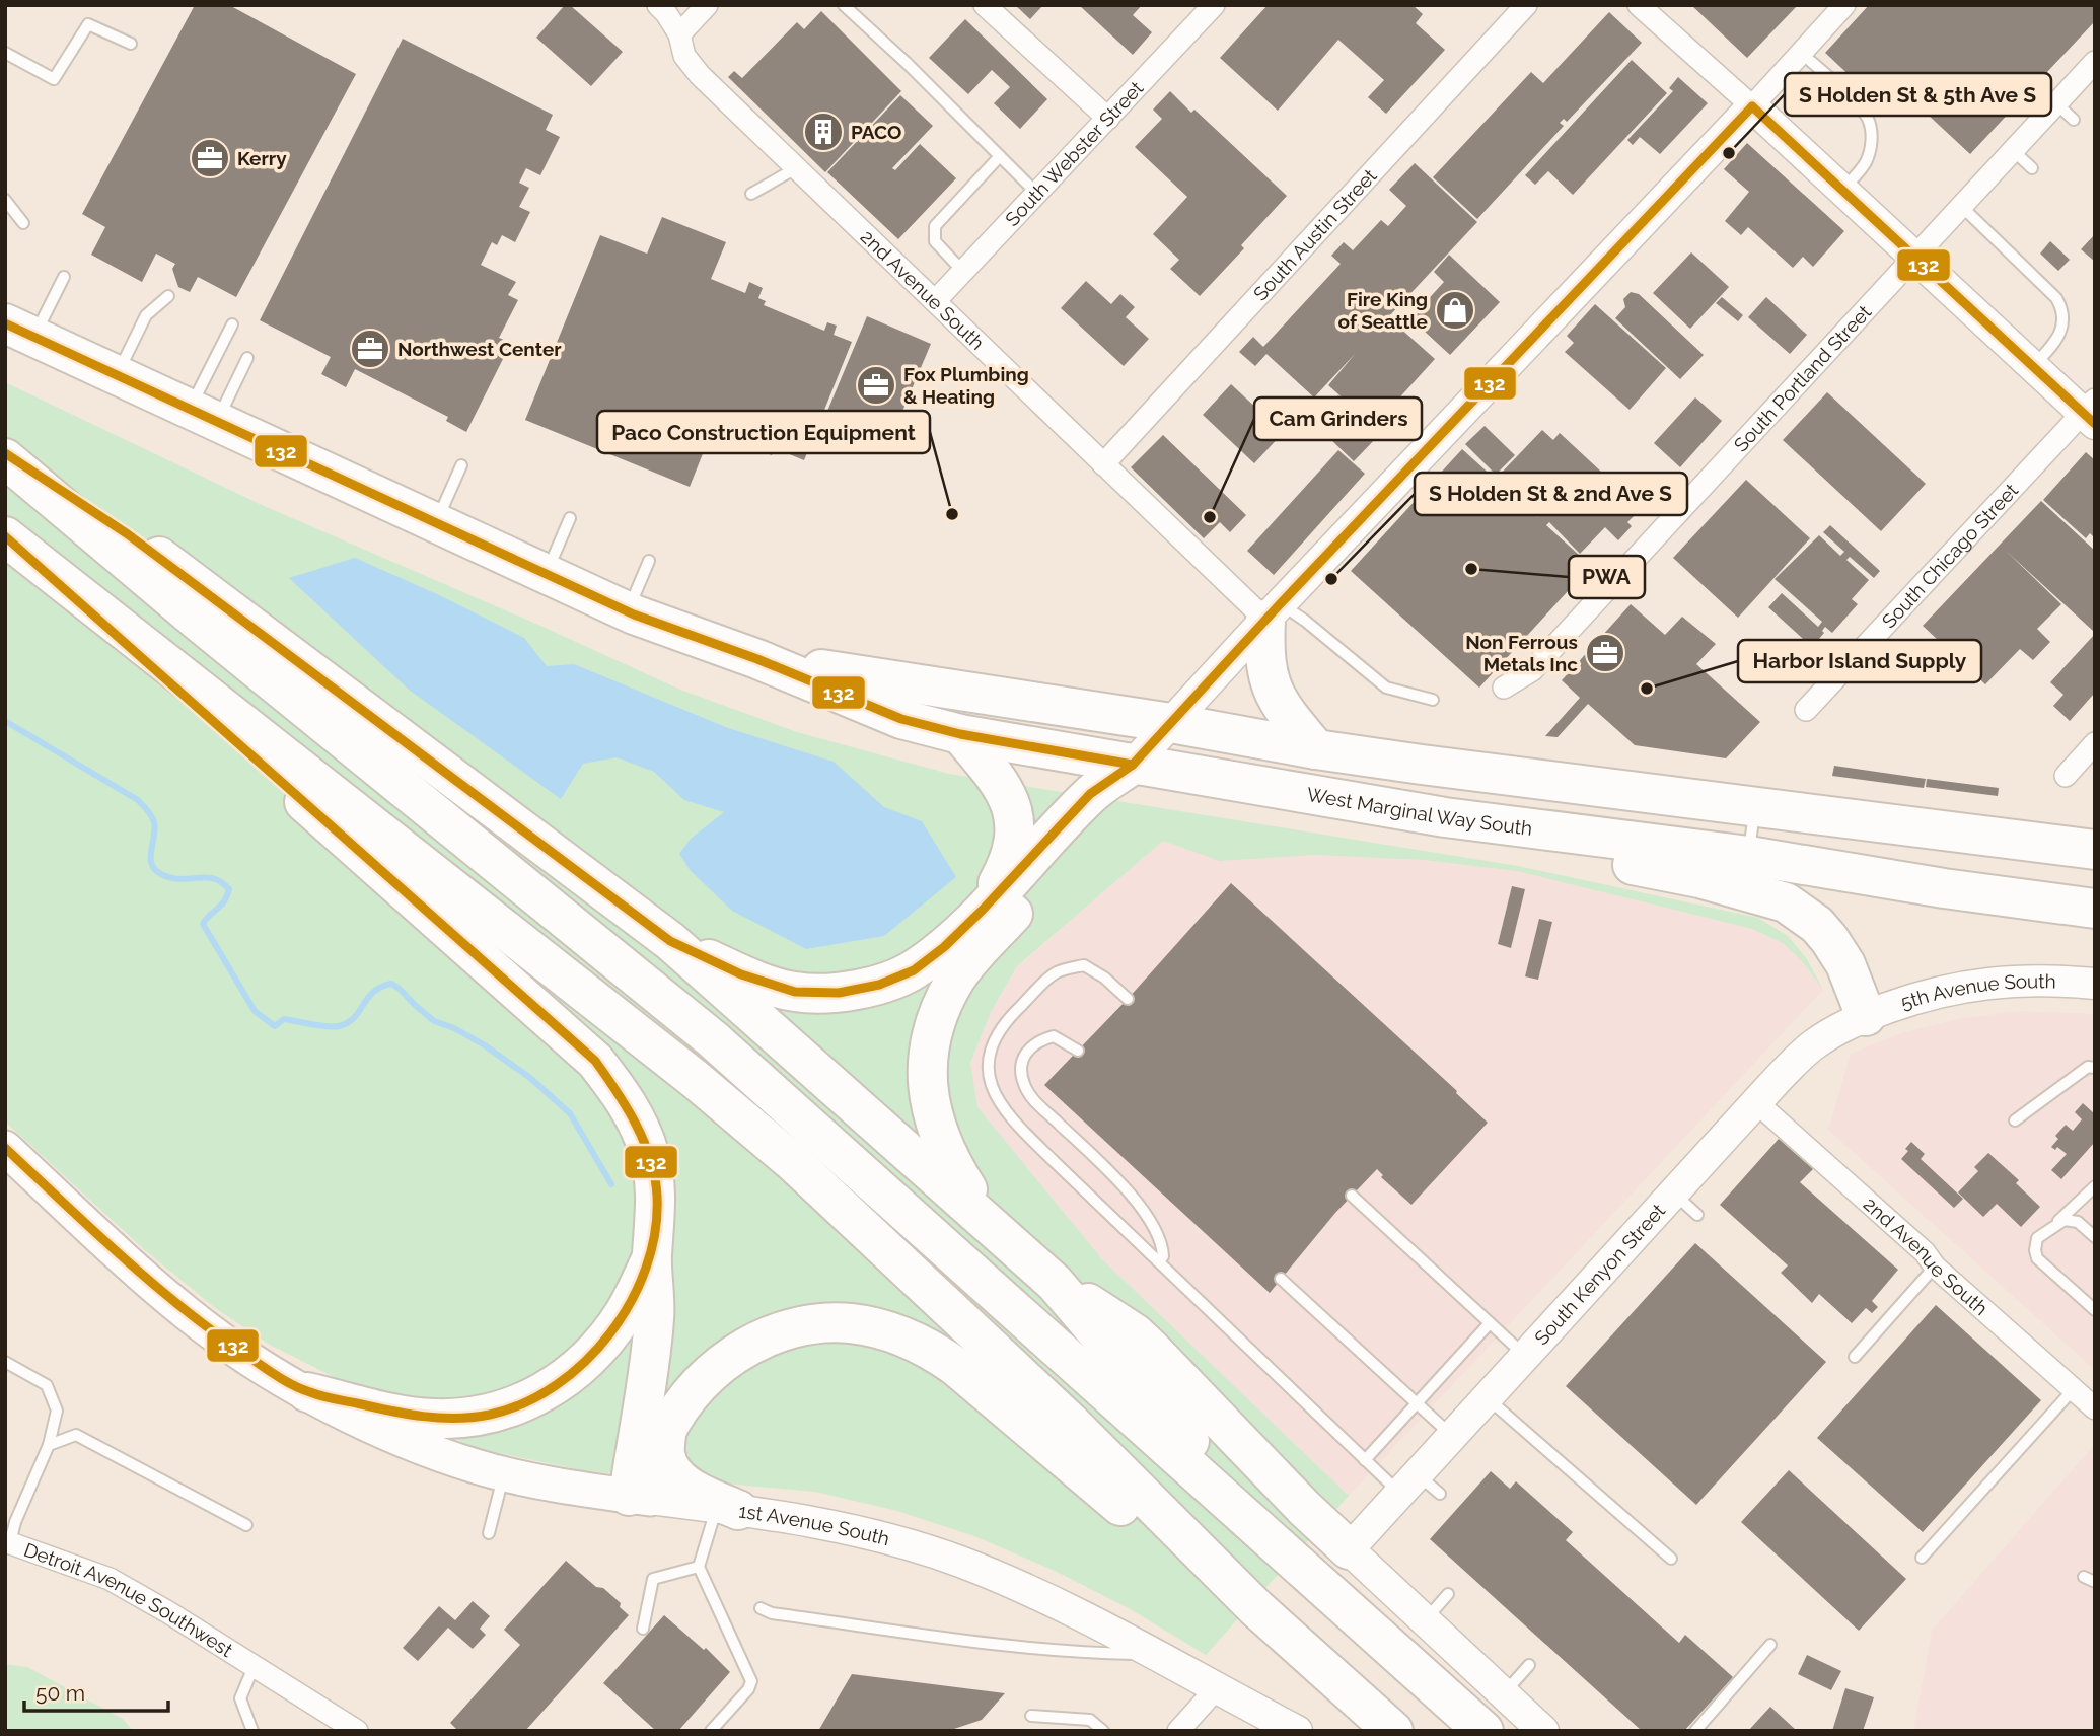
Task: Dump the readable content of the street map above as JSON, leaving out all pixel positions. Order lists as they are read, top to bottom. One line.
{"streets":{"highway":["West Marginal Way South"],"main road":["1st Avenue South"],"street":["South Webster Street","South Austin Street","2nd Avenue South","South Portland Street","South Chicago Street","5th Avenue South","South Kenyon Street","Detroit Avenue Southwest"]},"crossings":[["South Webster Street","2nd Avenue South"],["South Austin Street","2nd Avenue South"],["2nd Avenue South","South Kenyon Street"],["5th Avenue South","South Kenyon Street"]],"places":{"building":["PACO"],"other":["S Holden St & 5th Ave S","Paco Construction Equipment","Cam Grinders","PWA","S Holden St & 2nd Ave S","Harbor Island Supply"],"office":["Kerry","Northwest Center","Fox Plumbing & Heating","Non Ferrous Metals Inc"],"shop":["Fire King of Seattle"]},"lines":["transit line 132"],"scale_bar":"50 m"}
